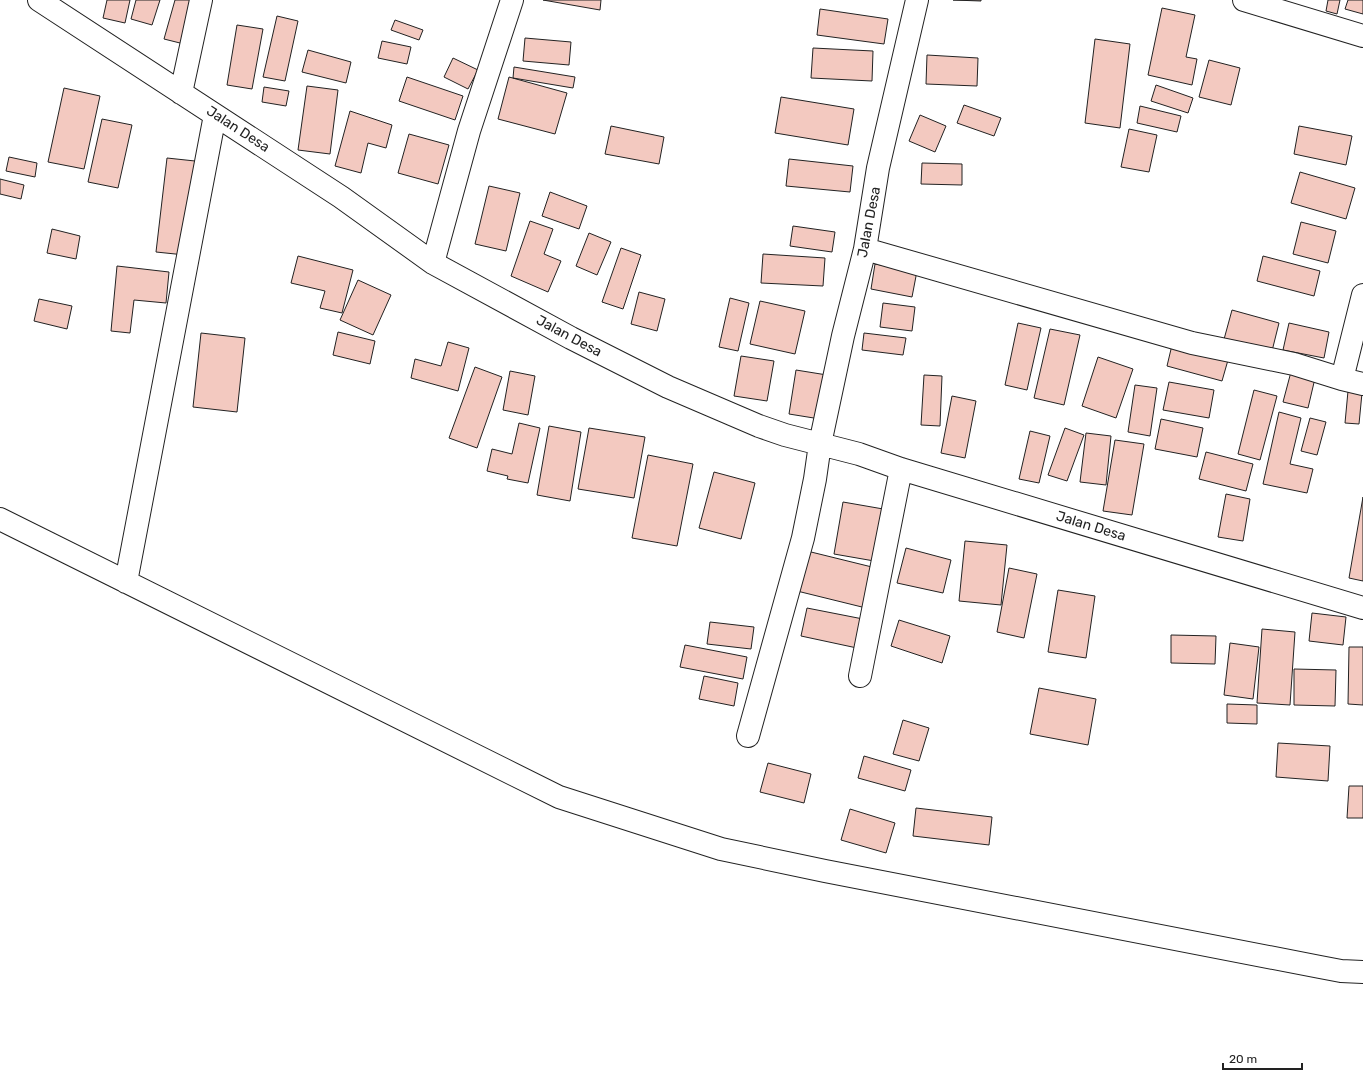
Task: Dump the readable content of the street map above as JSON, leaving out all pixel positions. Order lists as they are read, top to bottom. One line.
{"streets":{"street":["Jalan Desa"]},"scale_bar":"20 m"}
